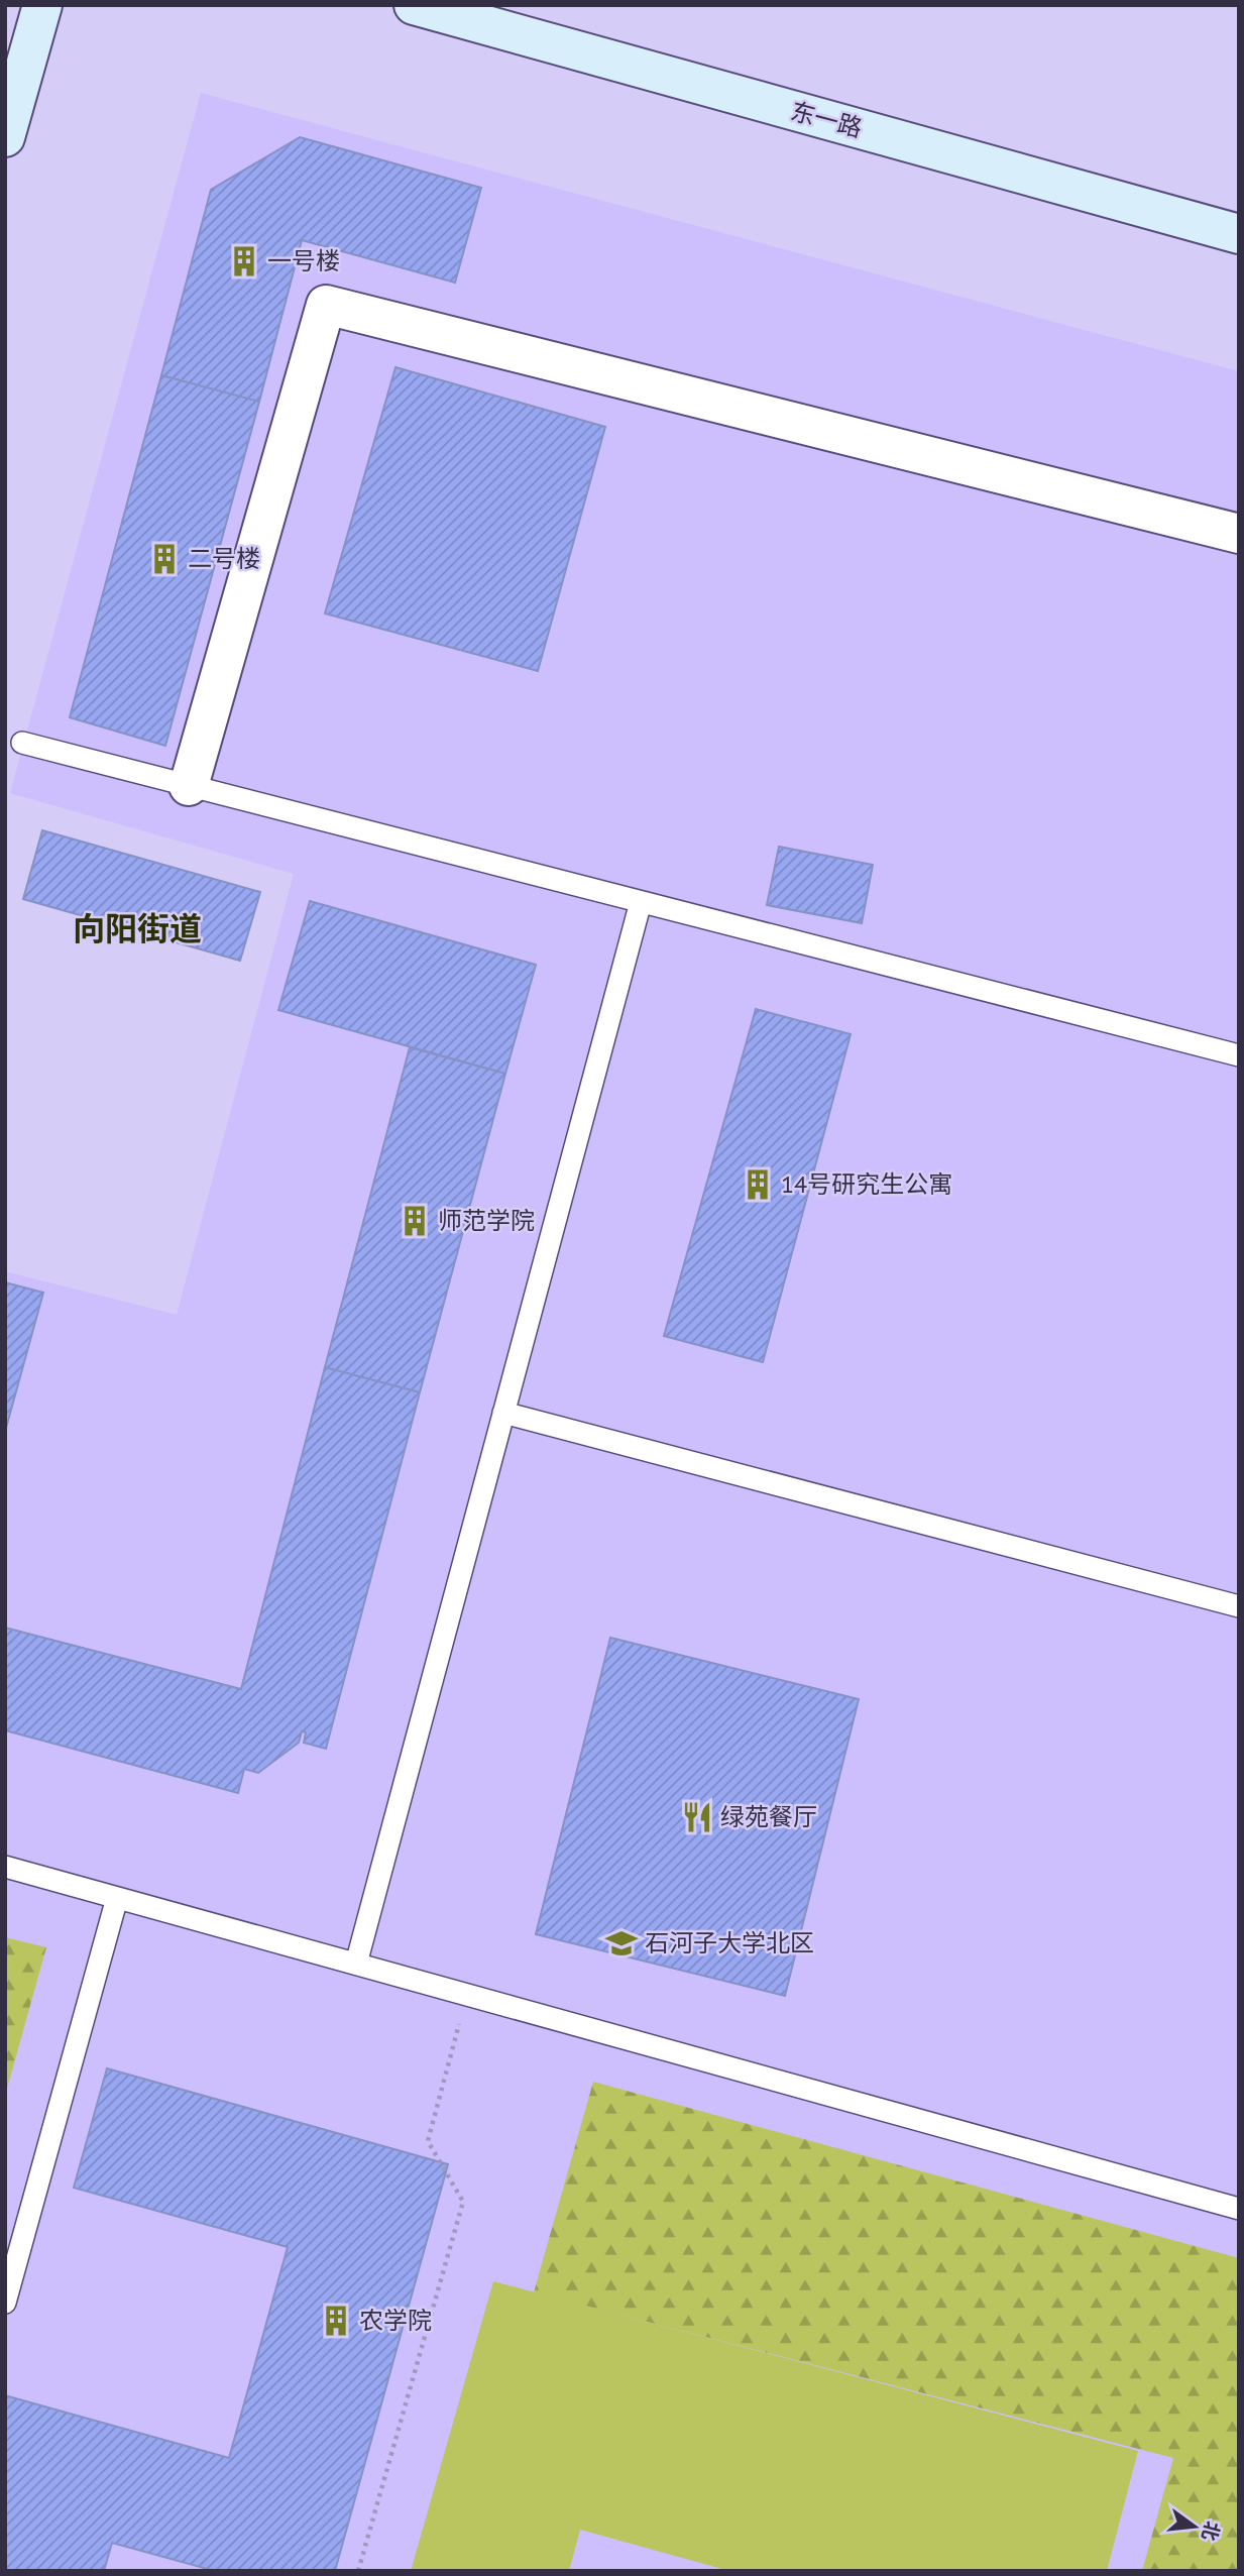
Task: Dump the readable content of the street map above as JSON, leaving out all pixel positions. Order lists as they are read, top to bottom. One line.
{"streets":{"main road":["东一路"]},"districts":["向阳街道"],"places":{"building":["一号楼","二号楼","14号研究生公寓","师范学院","农学院"],"restaurant":["绿苑餐厅"],"school or university":["石河子大学北区"]},"north":"right"}
